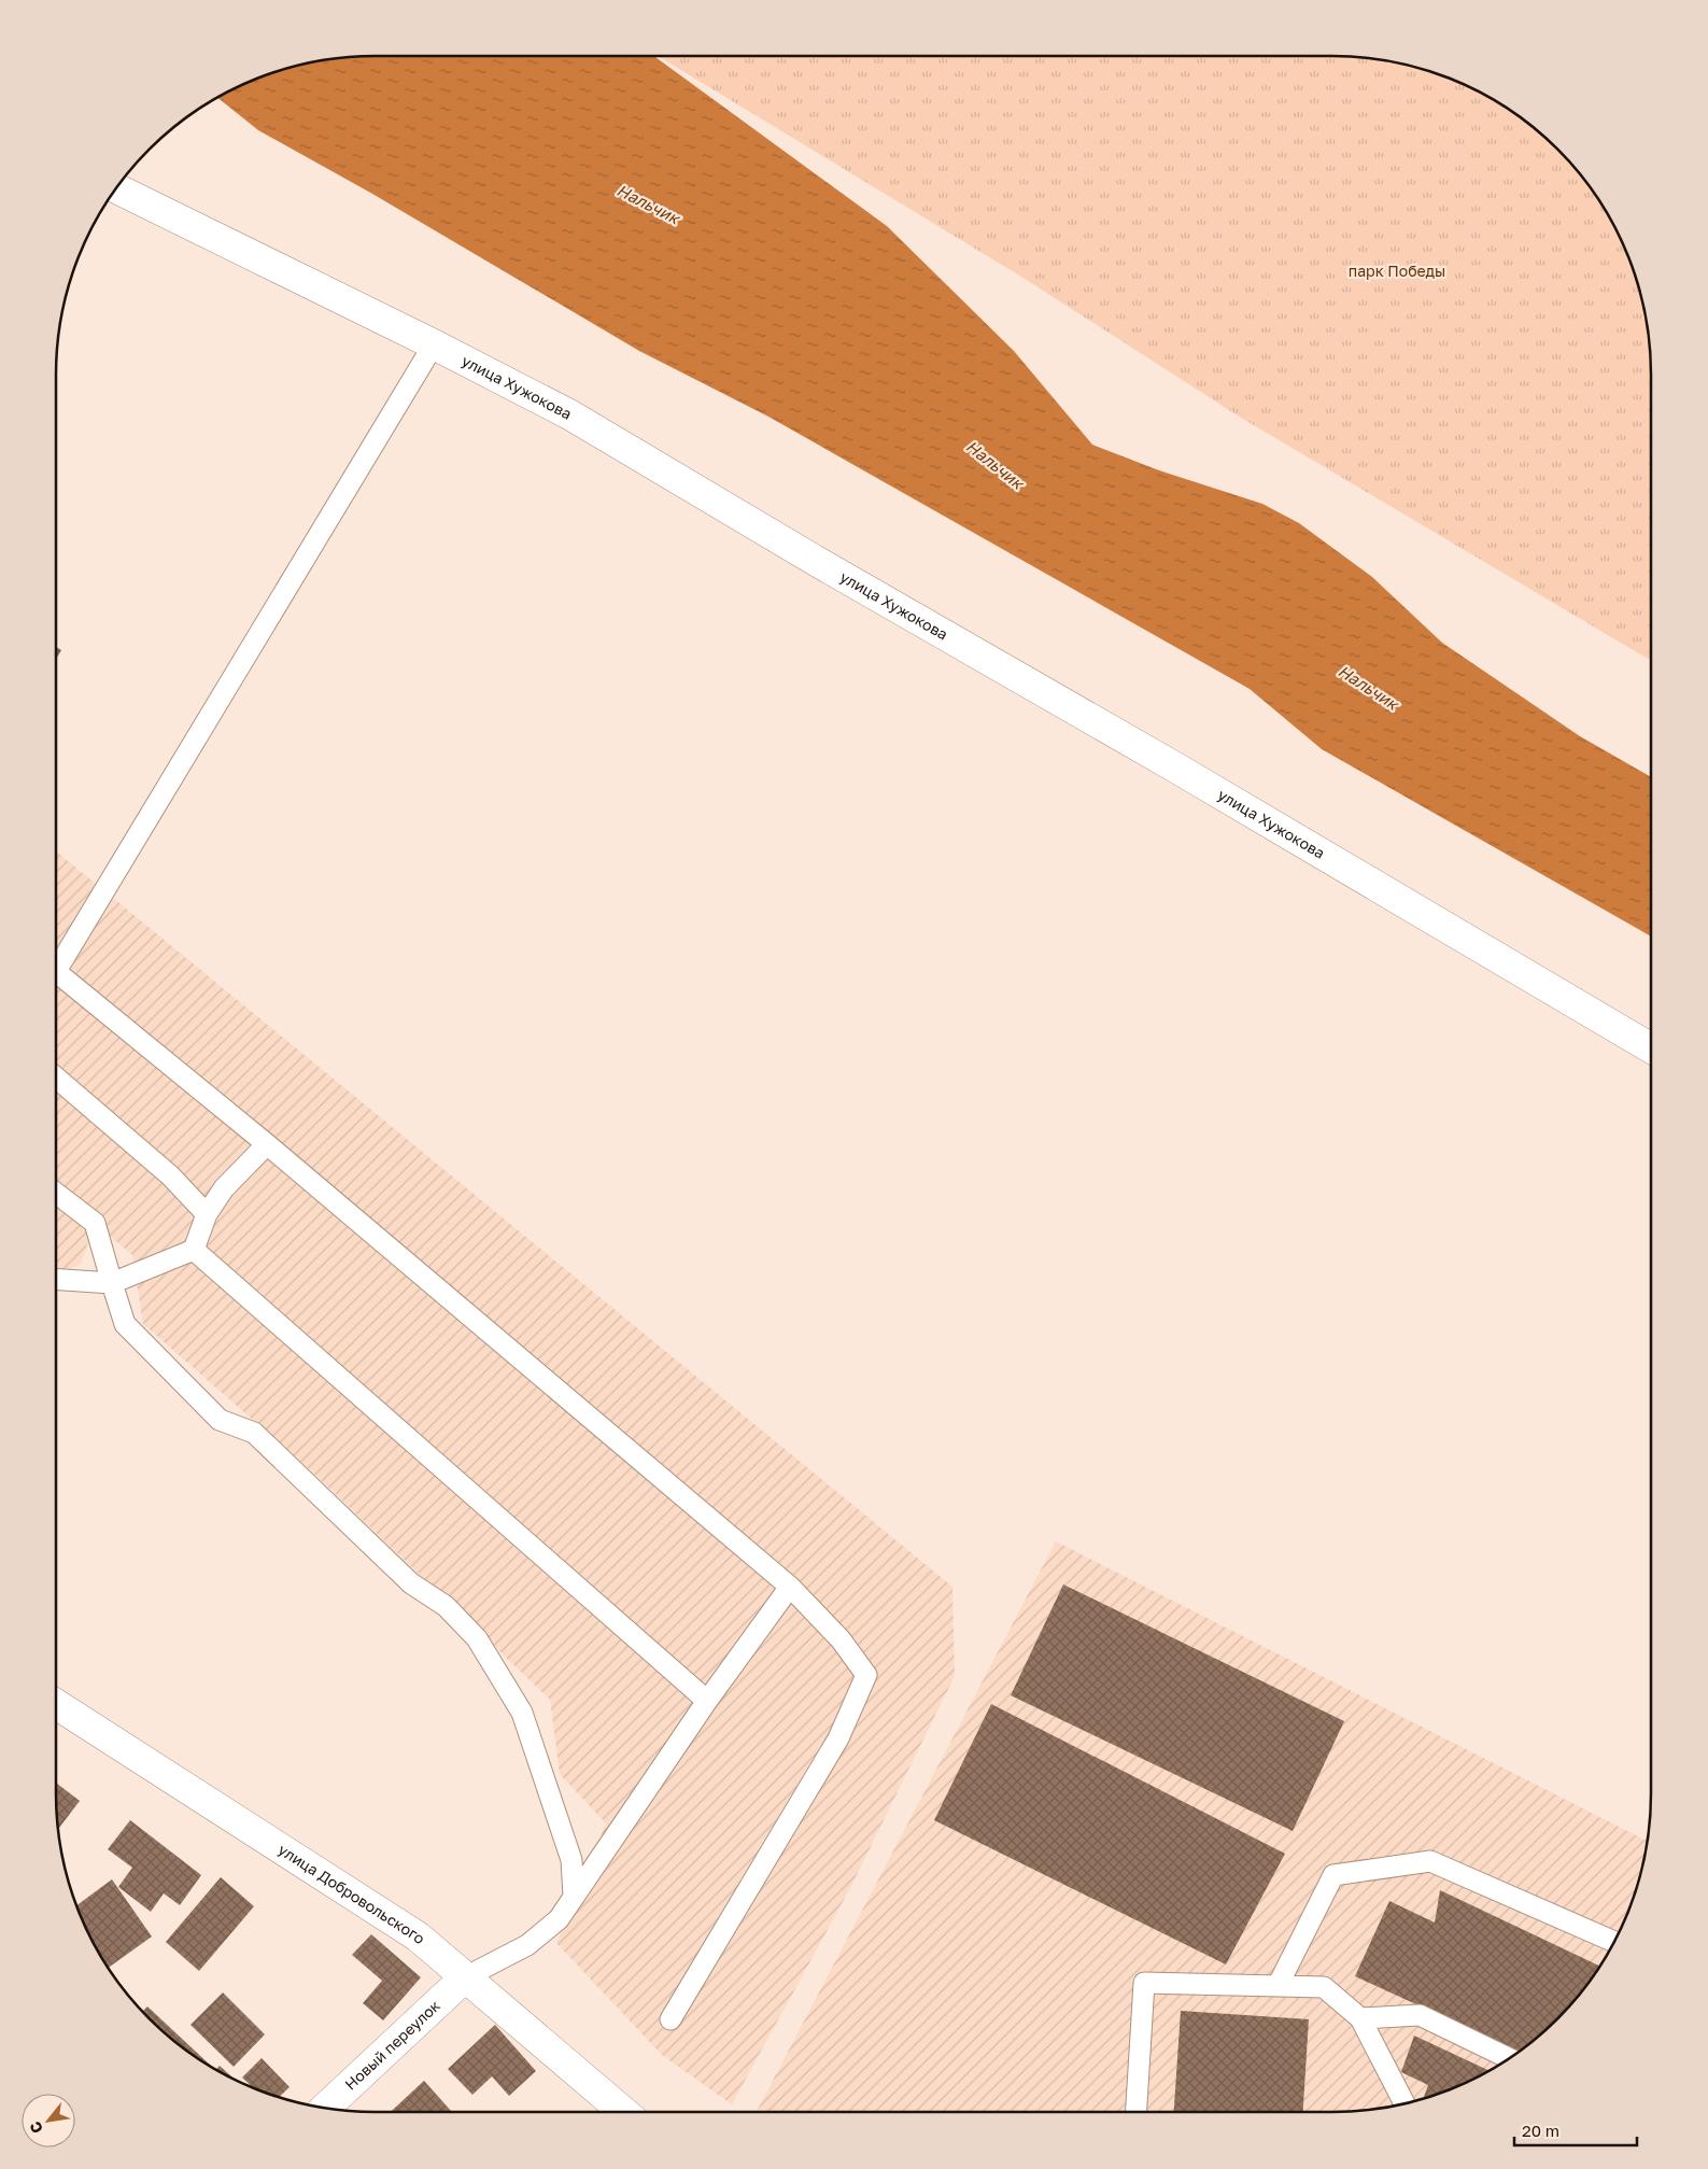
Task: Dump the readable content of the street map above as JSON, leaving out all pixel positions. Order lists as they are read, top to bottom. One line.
{"streets":{"street":["улица Хужокова","улица Добровольского","Новый переулок"]},"crossings":[["улица Добровольского","Новый переулок"]],"water":["Нальчик"],"parks":["парк Победы"],"scale_bar":"20 m","north":"bottom left"}
